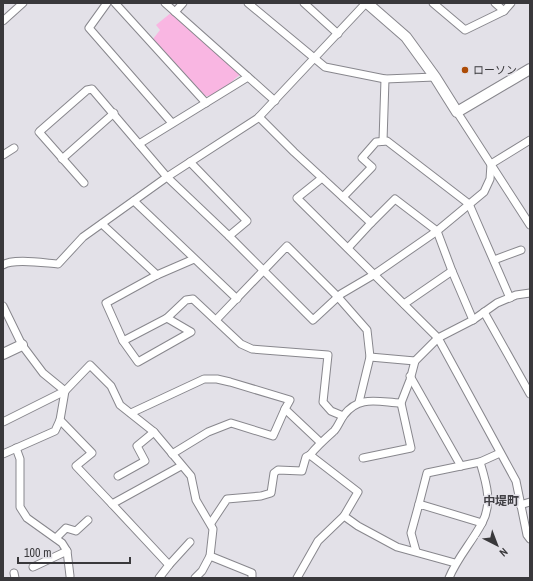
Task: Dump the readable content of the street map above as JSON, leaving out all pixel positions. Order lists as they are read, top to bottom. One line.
{"districts":["中堤町"],"places":["ローソン"],"scale_bar":"100 m","north":"bottom right"}
